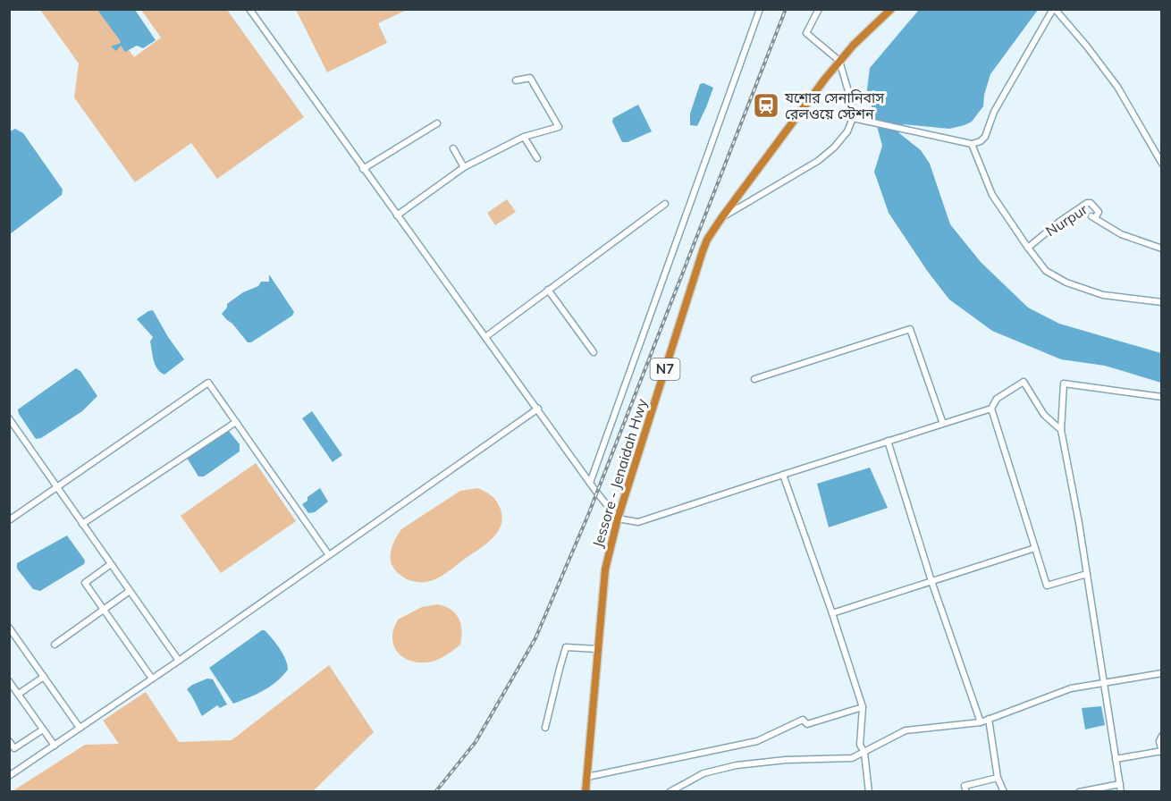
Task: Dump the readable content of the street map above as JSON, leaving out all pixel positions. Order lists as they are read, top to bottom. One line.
{"streets":{"highway":["N7","Jessore - Jenaidah Hwy"],"street":["Nurpur"]},"places":{"station":["যশোর সেনানিবাস রেলওয়ে স্টেশন"]}}
